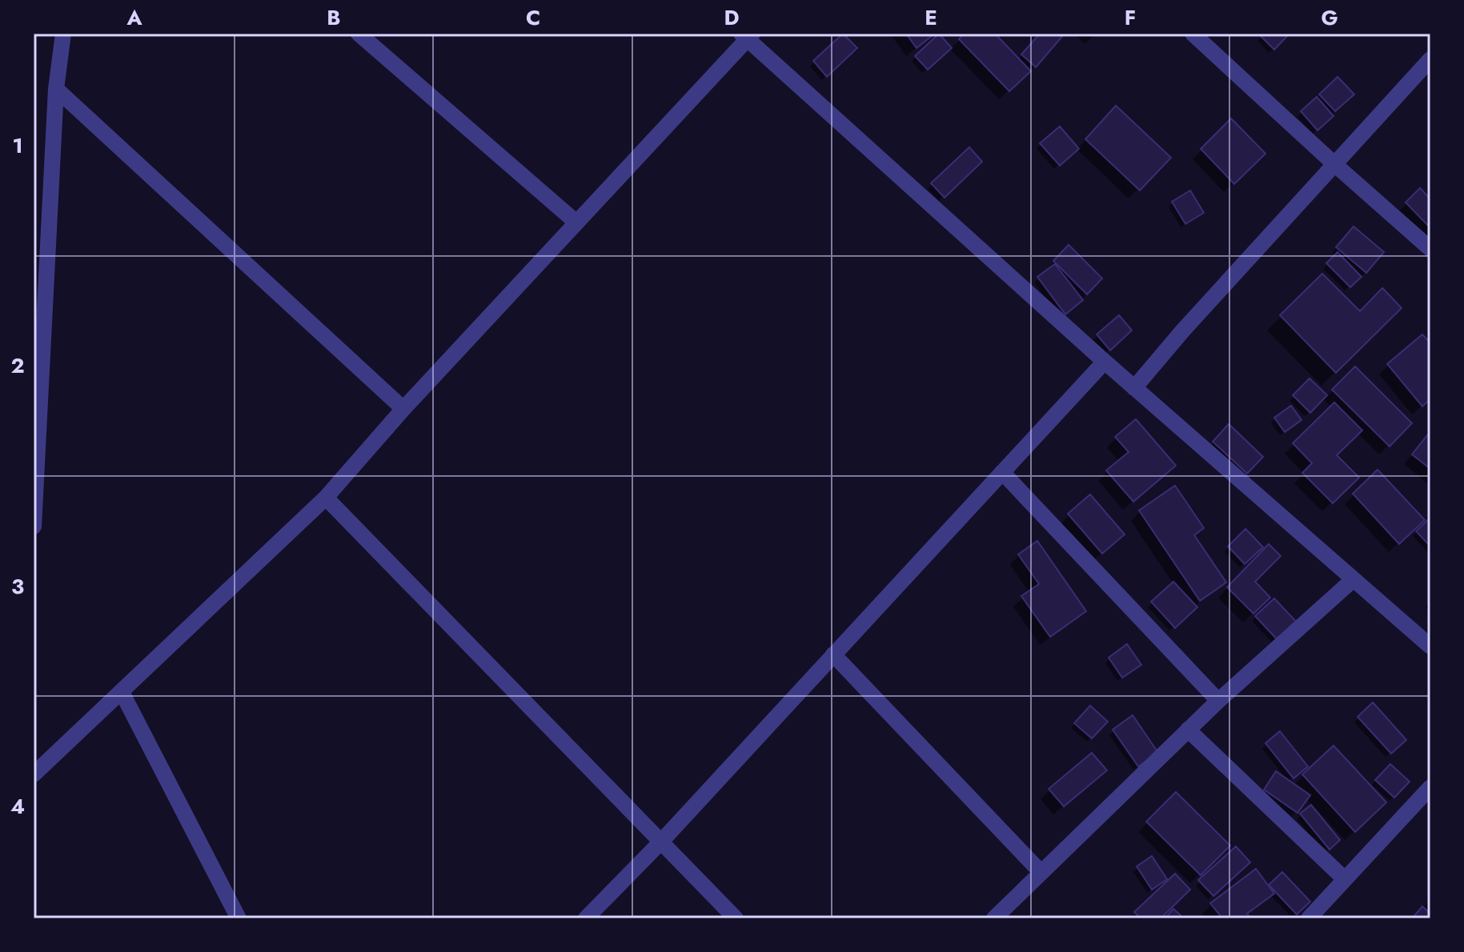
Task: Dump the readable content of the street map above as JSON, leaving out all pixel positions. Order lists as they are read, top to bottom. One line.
{"grid":{"columns":["A","B","C","D","E","F","G"],"rows":["1","2","3","4"]}}
